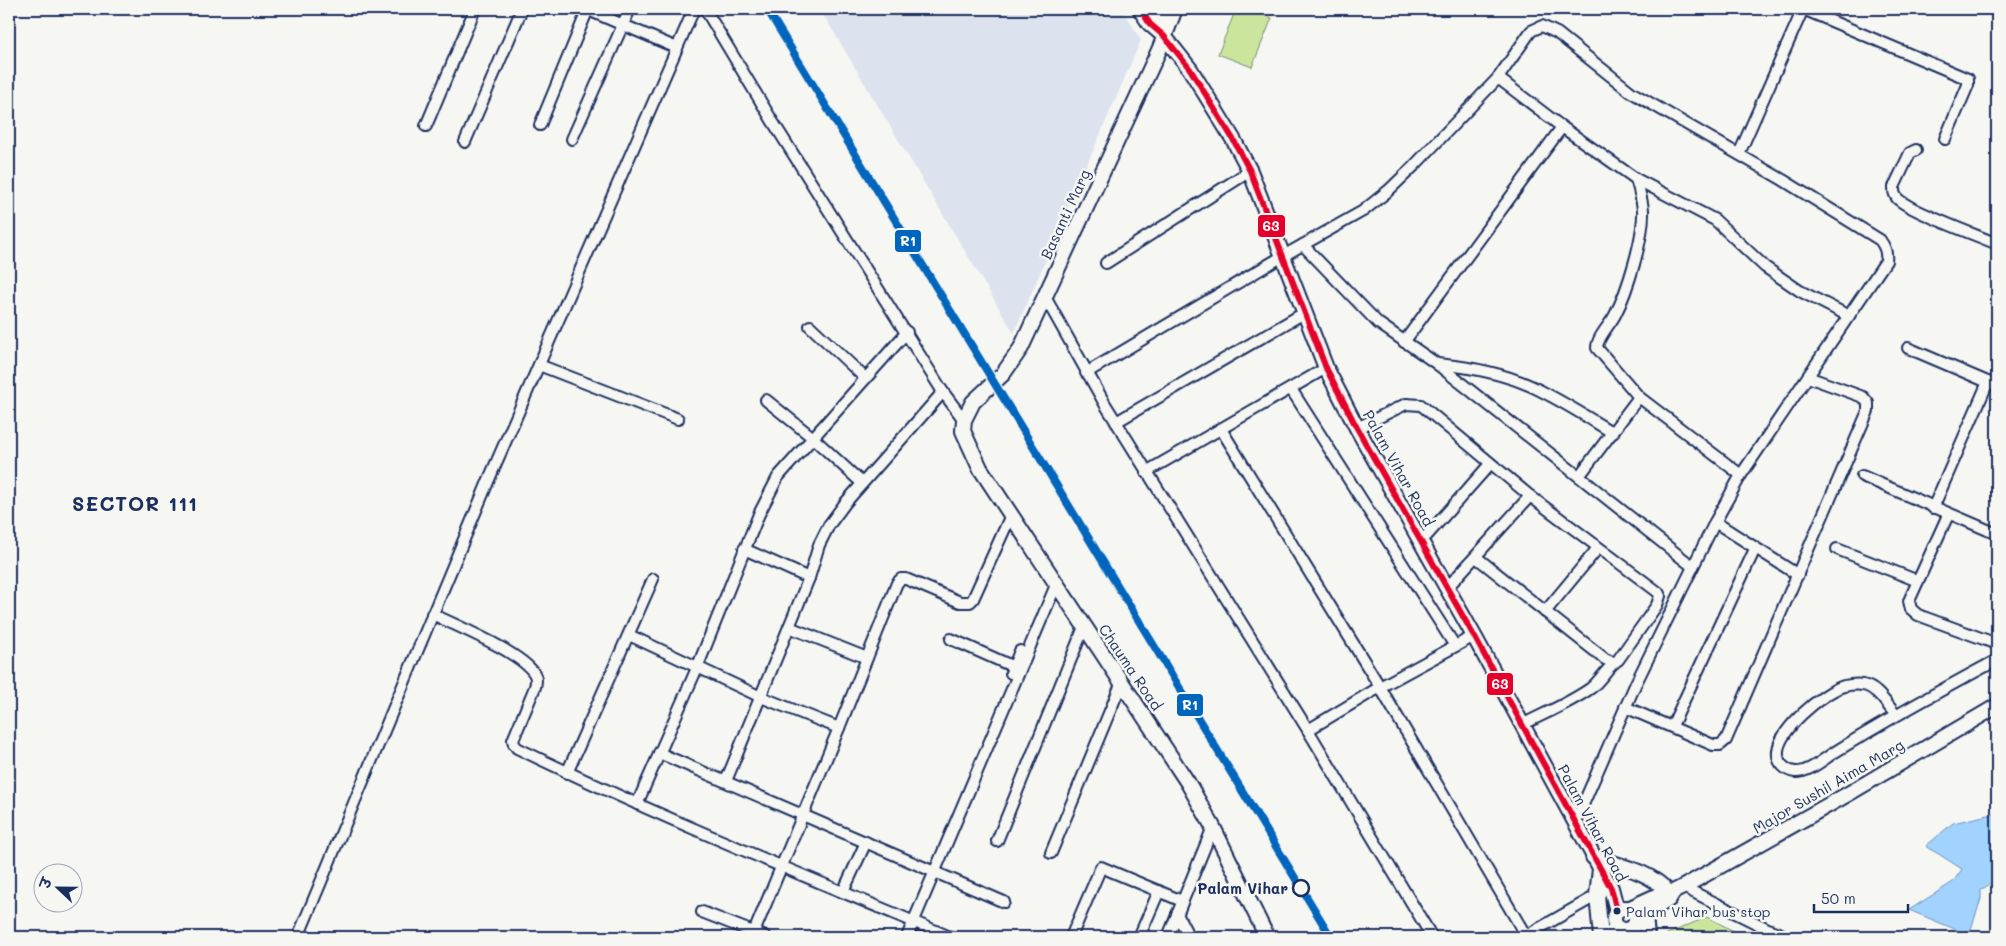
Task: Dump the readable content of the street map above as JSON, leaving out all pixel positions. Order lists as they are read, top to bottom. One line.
{"streets":{"street":["Basanti Marg","Palam Vihar Road","Chauma Road","Major Sushil Aima Marg"]},"crossings":[["Basanti Marg","Palam Vihar Road"],["Basanti Marg","Chauma Road"],["Palam Vihar Road","Major Sushil Aima Marg"]],"districts":["SECTOR 111"],"places":["Palam Vihar","Palam Vihar bus stop"],"lines":["transit line R1","transit line 63"],"scale_bar":"50 m","north":"left"}
